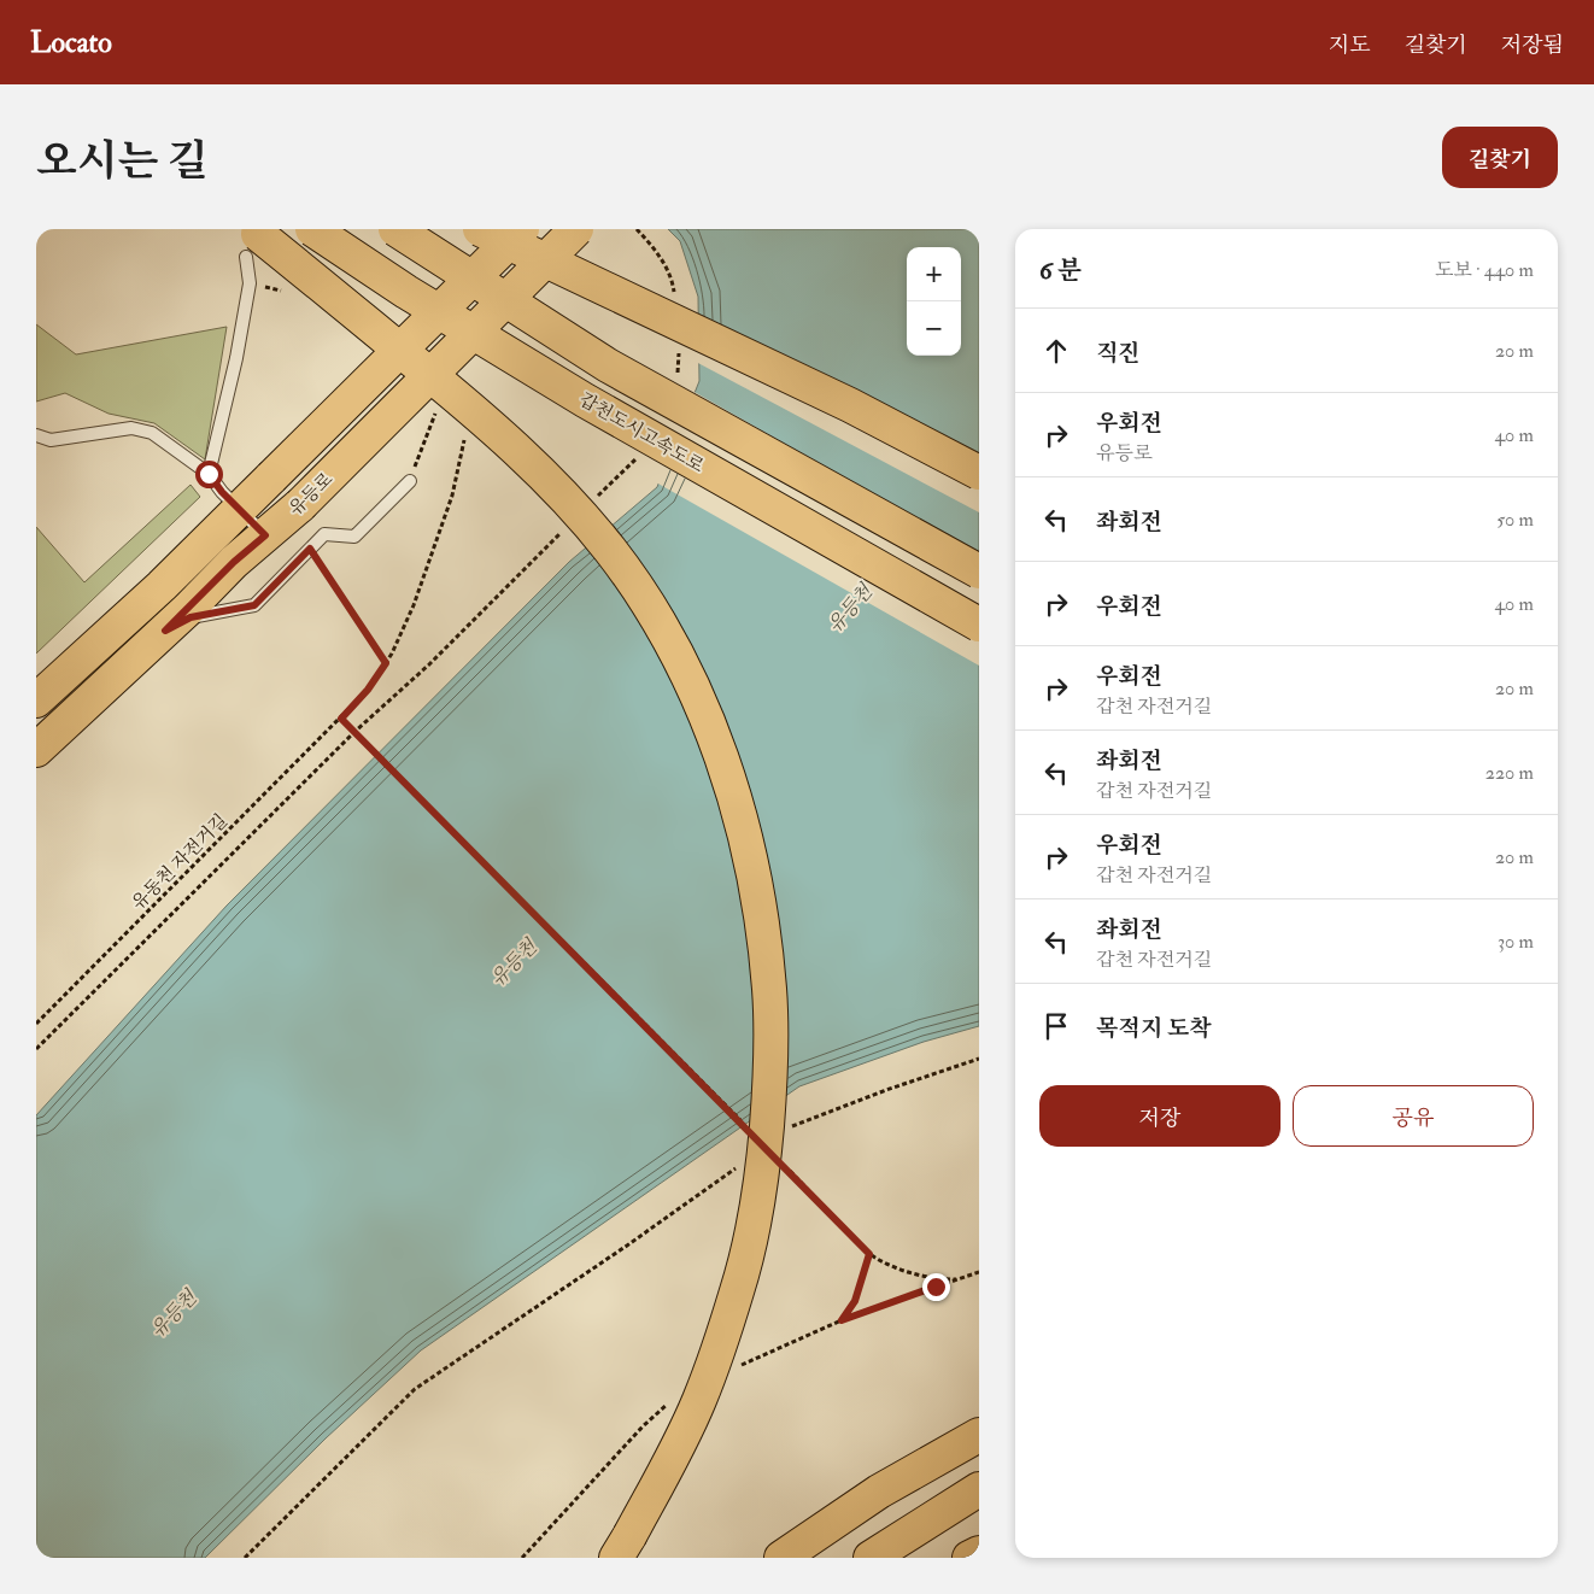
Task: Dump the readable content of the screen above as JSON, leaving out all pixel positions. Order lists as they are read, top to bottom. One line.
{"streets":{"main road":["갑천도시고속도로","유등로"],"path":["유동천 자전거길"]},"water":["유등천"],"page":{"header":"Locato","nav":["지도","길찾기","저장됨"],"title":"오시는 길","buttons":["길찾기",["저장","공유"]],"heading":["6 분","도보 · 440 m"],"map_buttons":["+","−"],"list":[["직진","20 m"],["우회전","유등로","40 m"],["좌회전","50 m"],["우회전","40 m"],["우회전","갑천 자전거길","20 m"],["좌회전","갑천 자전거길","220 m"],["우회전","갑천 자전거길","20 m"],["좌회전","갑천 자전거길","30 m"],"목적지 도착"]}}
